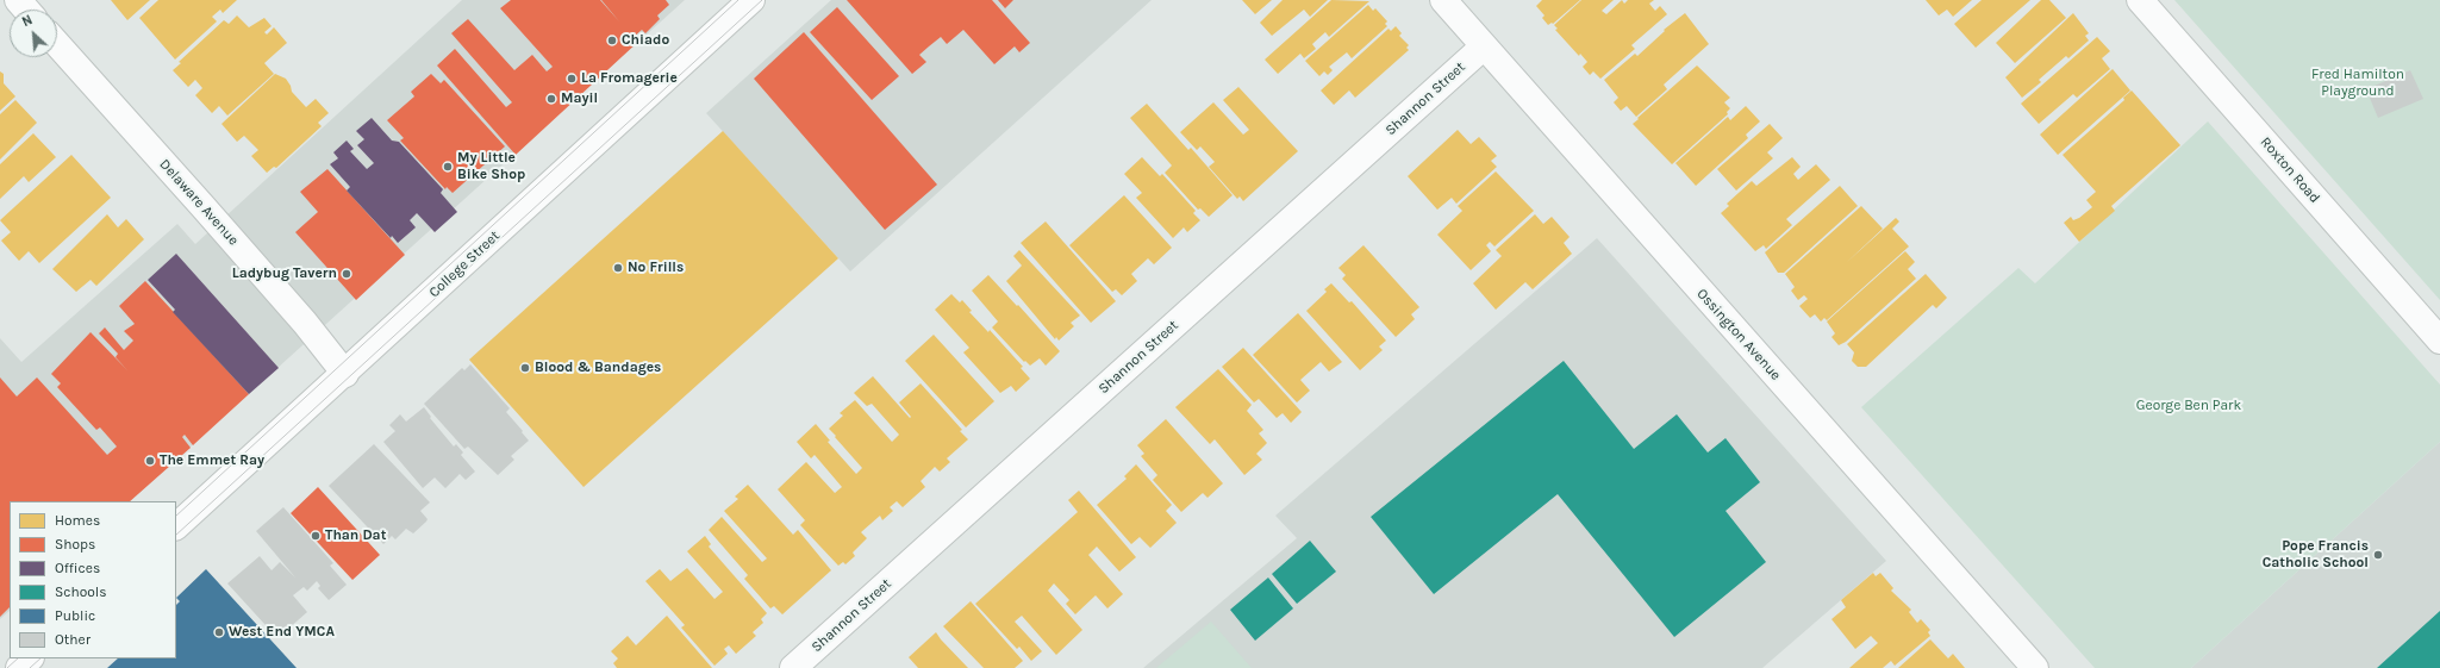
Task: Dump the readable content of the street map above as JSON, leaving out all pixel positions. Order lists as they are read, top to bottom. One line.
{"streets":{"street":["Shannon Street","Roxton Road","Delaware Avenue","College Street","Ossington Avenue"]},"crossings":[["Shannon Street","Ossington Avenue"],["Delaware Avenue","College Street"]],"parks":["Fred Hamilton Playground","George Ben Park"],"places":["Chiado","La Fromagerie","Mayil","My Little Bike Shop","No Frills","Ladybug Tavern","Blood & Bandages","The Emmet Ray","Than Dat","Pope Francis Catholic School","West End YMCA"],"legend":["Homes","Shops","Offices","Schools","Public","Other"],"north":"top left"}
